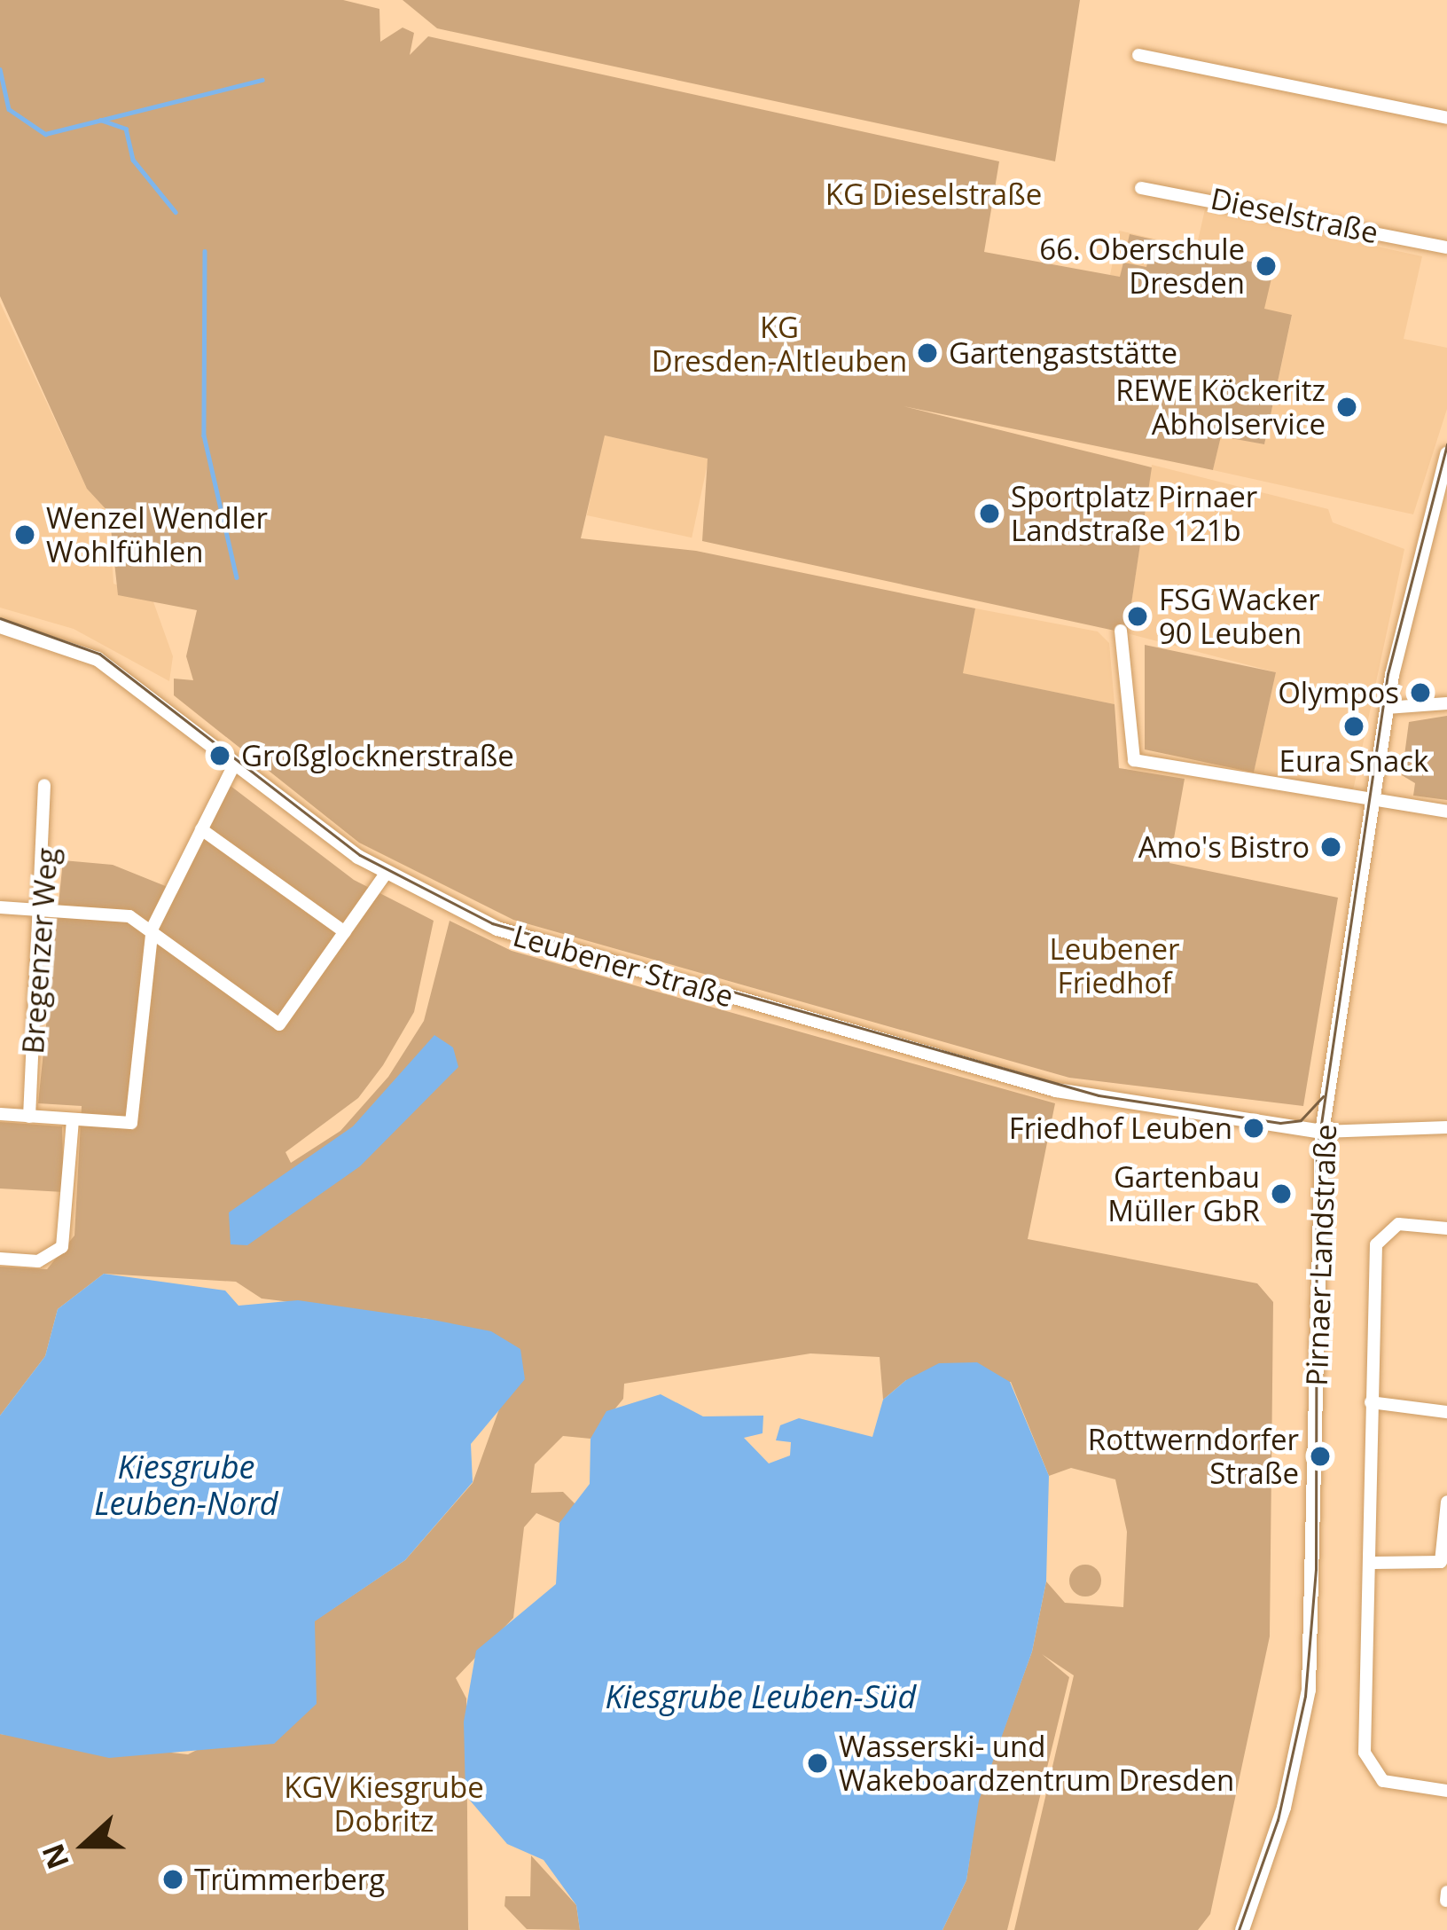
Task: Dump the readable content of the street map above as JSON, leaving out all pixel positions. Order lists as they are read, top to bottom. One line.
{"streets":{"street":["Dieselstraße","Bregenzer Weg","Leubener Straße","Pirnaer Landstraße"]},"crossings":[["Leubener Straße","Pirnaer Landstraße"]],"water":["Kiesgrube Leuben-Nord","Kiesgrube Leuben-Süd"],"parks":["KG Dieselstraße","KG Dresden-Altleuben","Leubener Friedhof","KGV Kiesgrube Dobritz"],"places":["66. Oberschule Dresden","Gartengaststätte","REWE Köckeritz Abholservice","Sportplatz Pirnaer Landstraße 121b","Wenzel Wendler Wohlfühlen","FSG Wacker 90 Leuben","Olympos","Eura Snack","Großglocknerstraße","Amo's Bistro","Friedhof Leuben","Gartenbau Müller GbR","Rottwerndorfer Straße","Wasserski- und Wakeboardzentrum Dresden","Trümmerberg"],"north":"left"}
